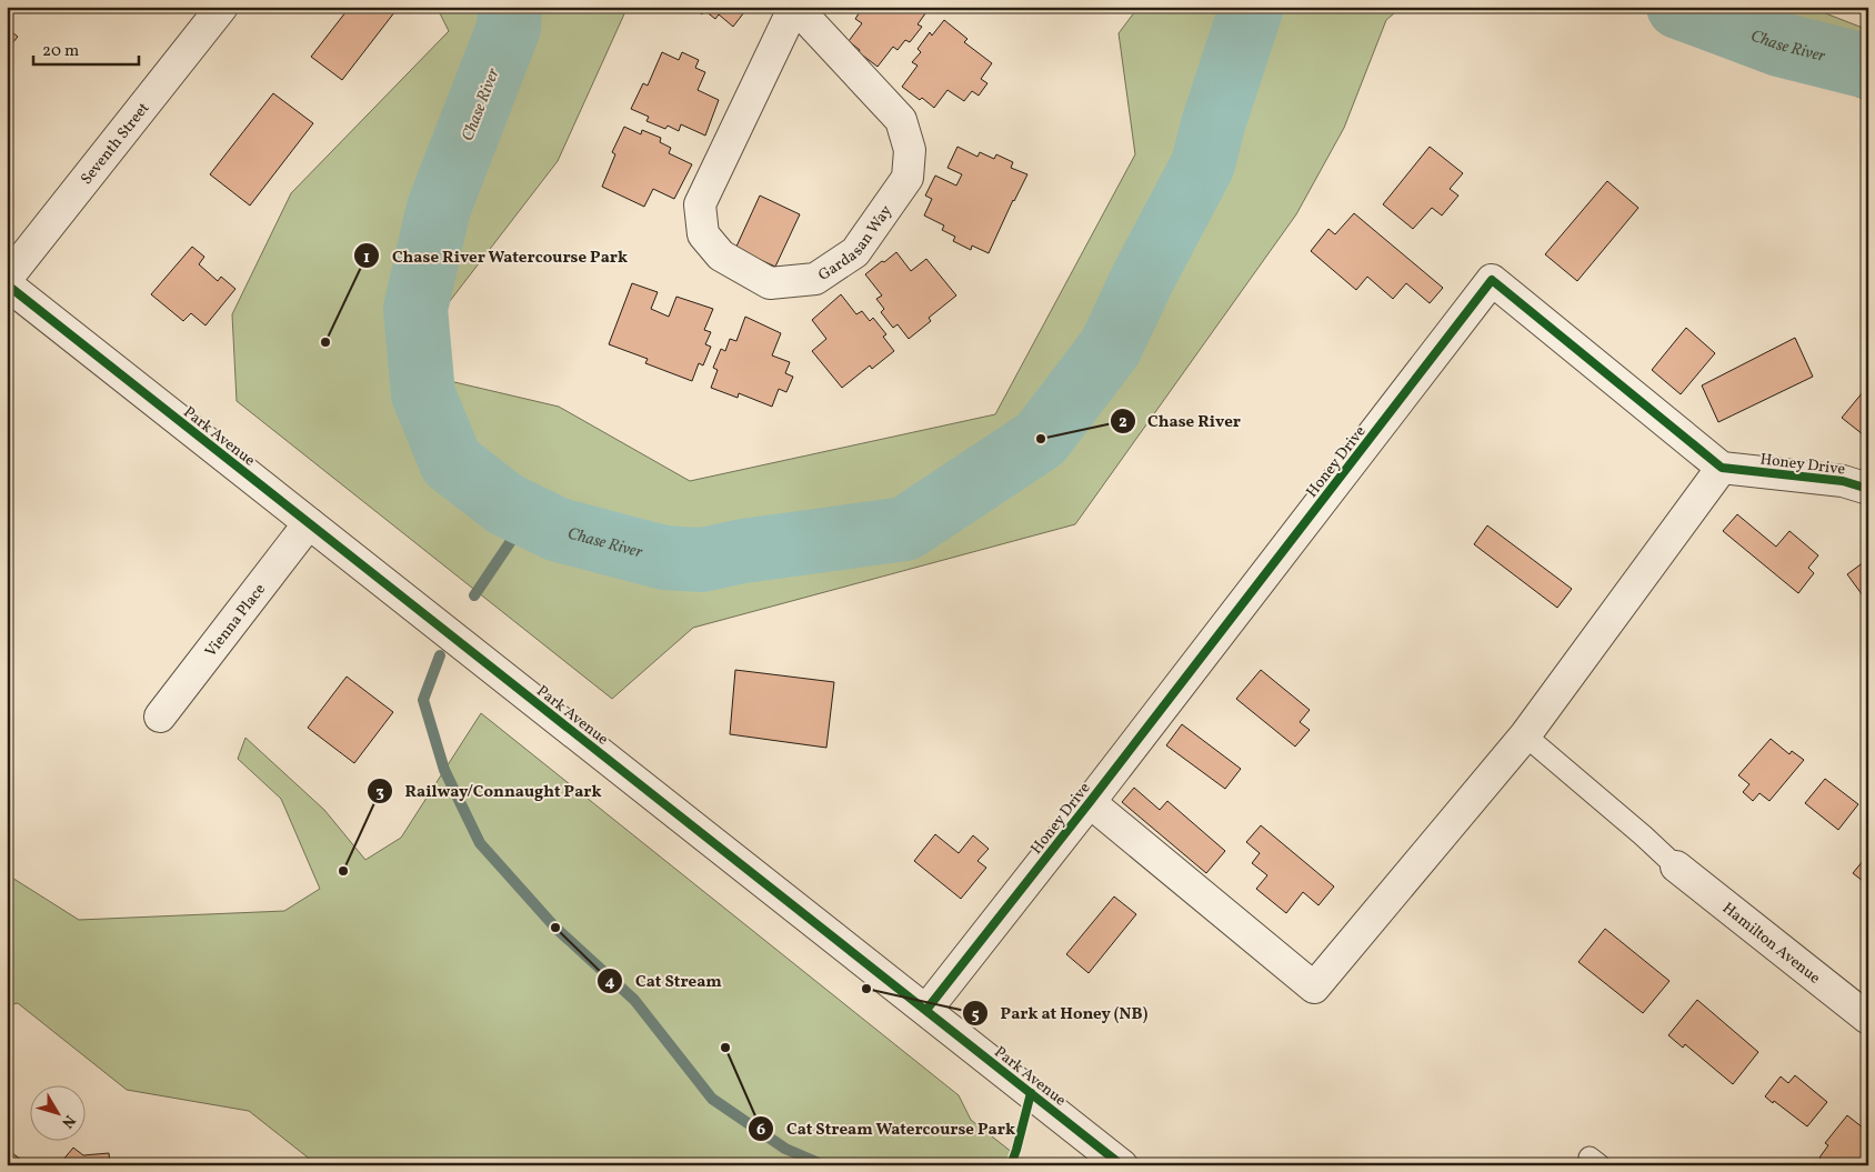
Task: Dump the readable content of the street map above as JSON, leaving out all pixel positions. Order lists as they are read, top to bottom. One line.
{"streets":{"street":["Seventh Street","Gardasan Way","Park Avenue","Honey Drive","Vienna Place","Hamilton Avenue"]},"crossings":[["Park Avenue","Honey Drive"],["Park Avenue","Vienna Place"]],"water":["Chase River"],"places":["Chase River Watercourse Park","Chase River","Railway/Connaught Park","Cat Stream","Park at Honey (NB)","Cat Stream Watercourse Park"],"scale_bar":"20 m","north":"bottom right"}
